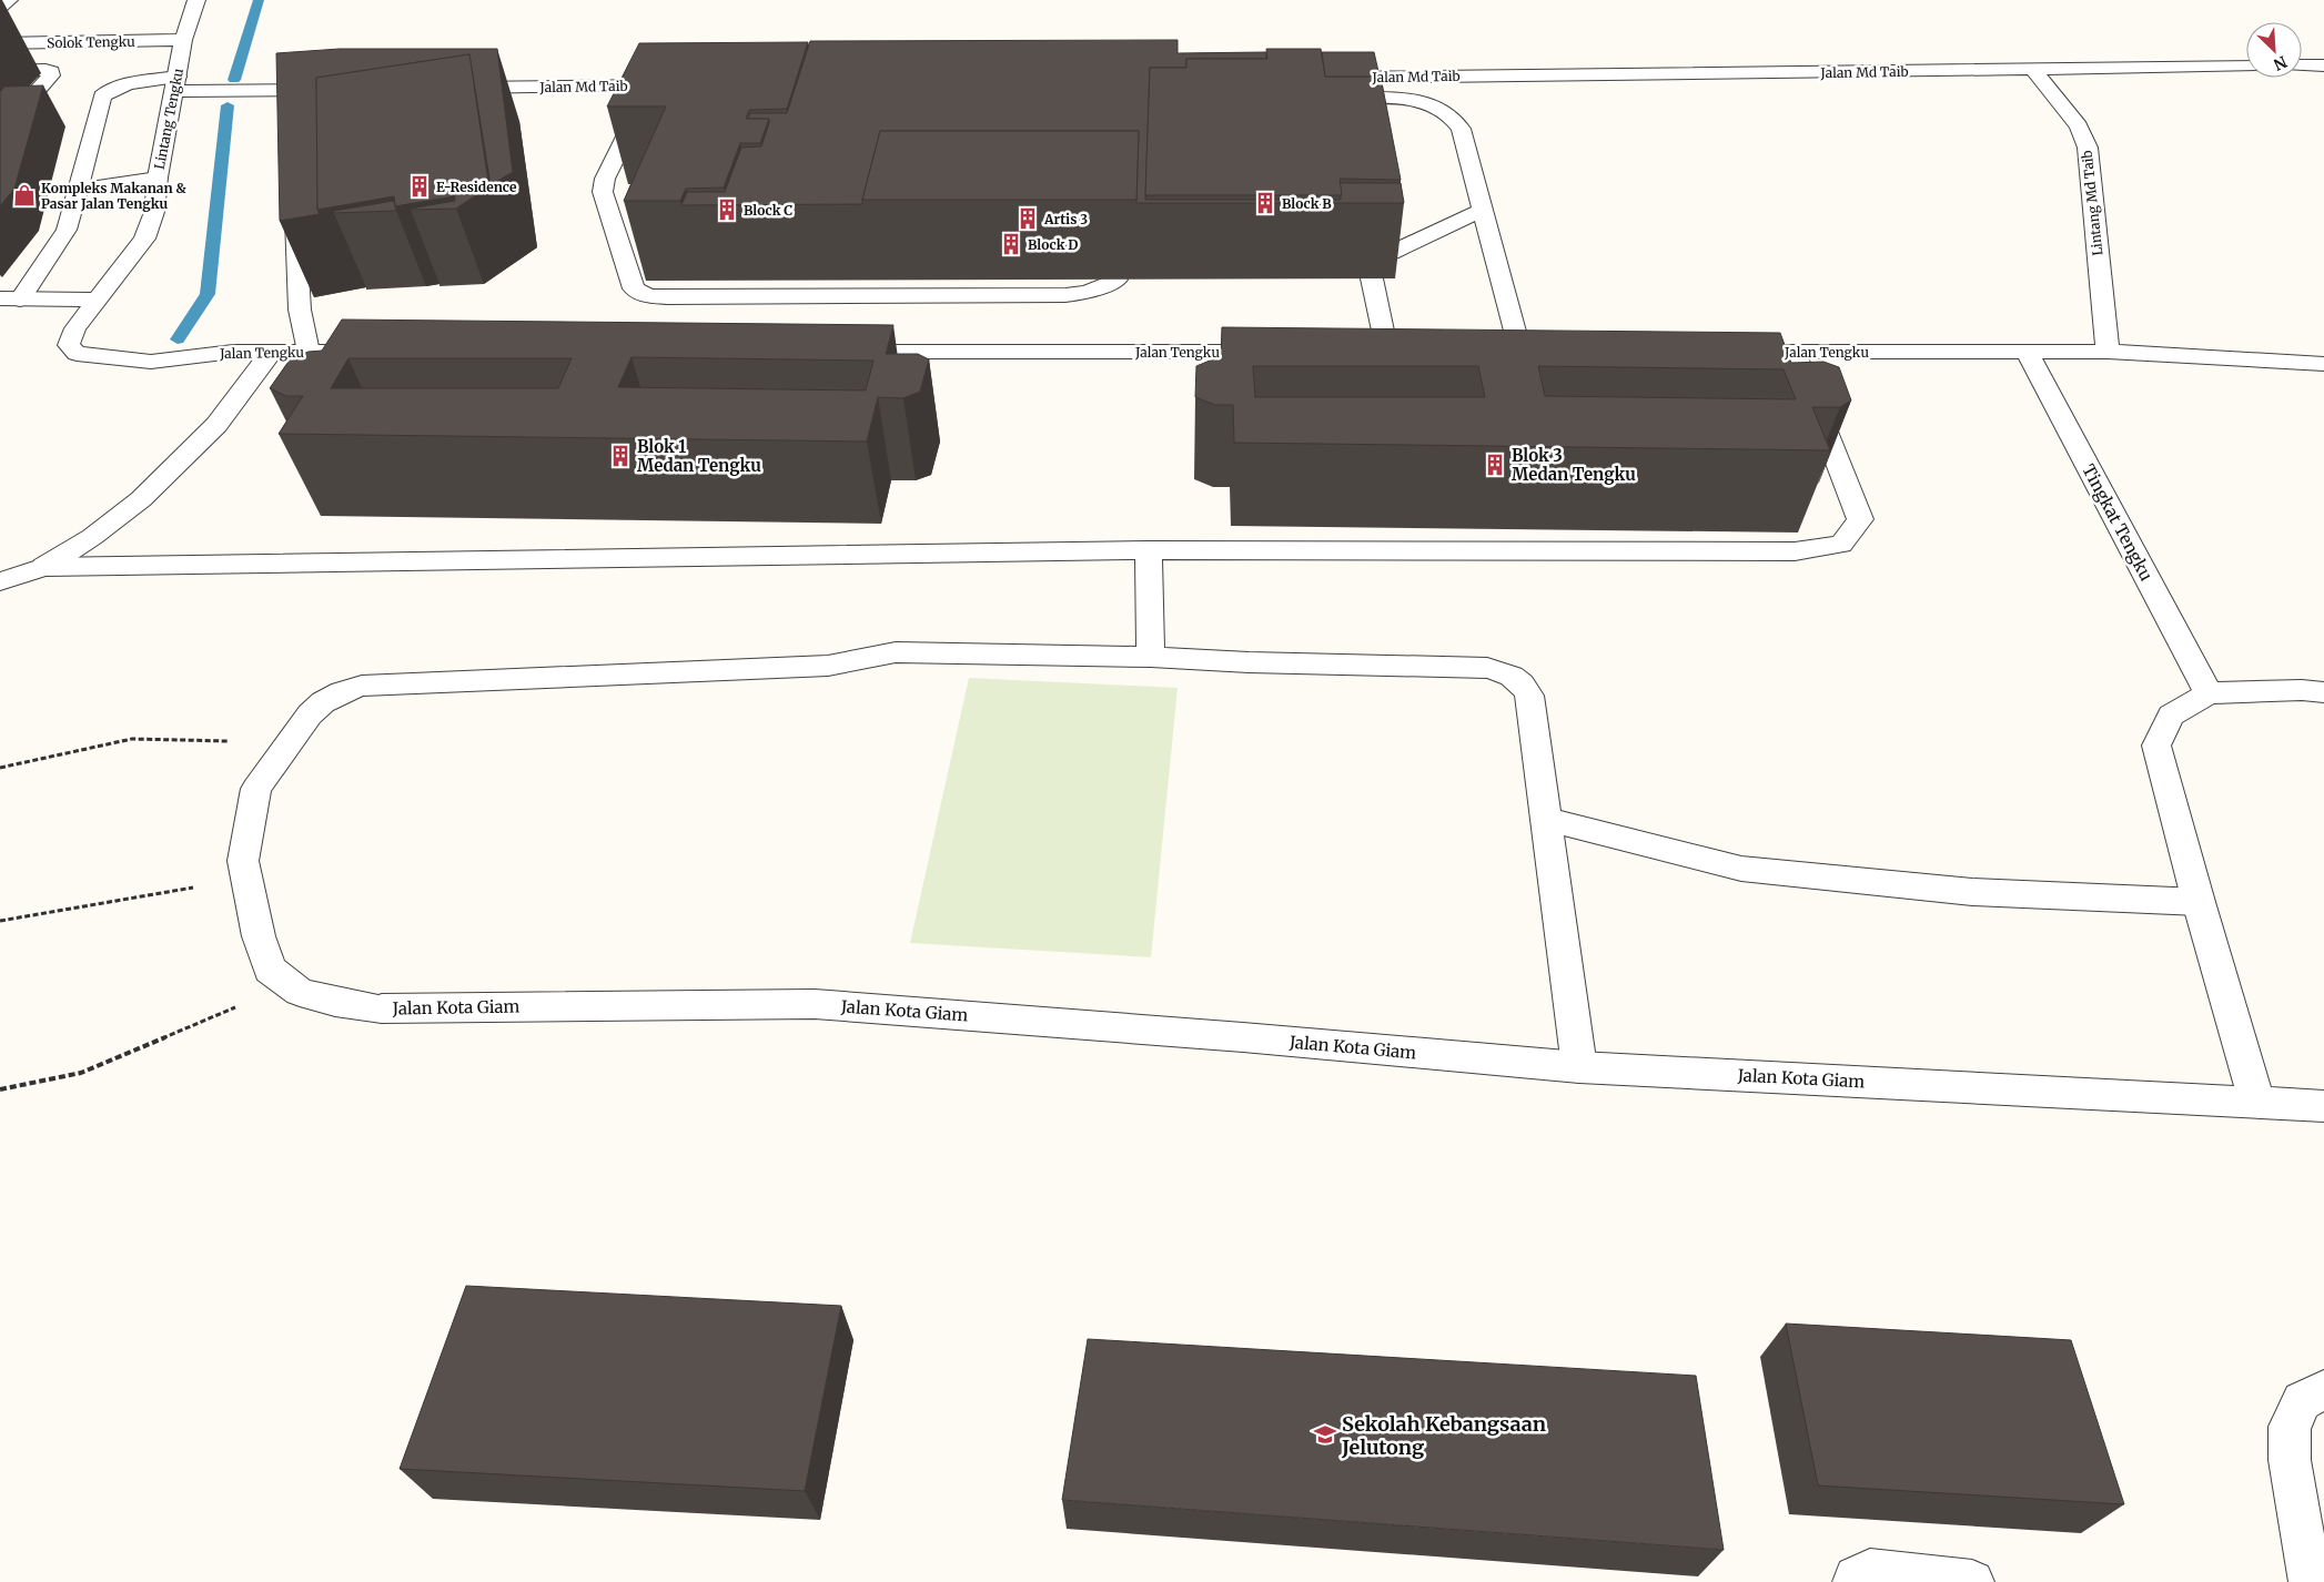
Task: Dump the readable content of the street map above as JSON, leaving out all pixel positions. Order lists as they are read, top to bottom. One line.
{"streets":{"street":["Solok Tengku","Jalan Md Taib","Lintang Tengku","Lintang Md Taib","Jalan Tengku","Tingkat Tengku","Jalan Kota Giam"]},"crossings":[["Solok Tengku","Lintang Tengku"],["Jalan Md Taib","Lintang Md Taib"],["Lintang Tengku","Jalan Tengku"],["Lintang Md Taib","Jalan Tengku"],["Jalan Tengku","Tingkat Tengku"]],"places":{"building":["E-Residence","Block B","Block C","Artis 3","Block D","Blok 1 Medan Tengku","Blok 3 Medan Tengku"],"shop":["Kompleks Makanan & Pasar Jalan Tengku"],"school or university":["Sekolah Kebangsaan Jelutong"]},"north":"bottom right"}
